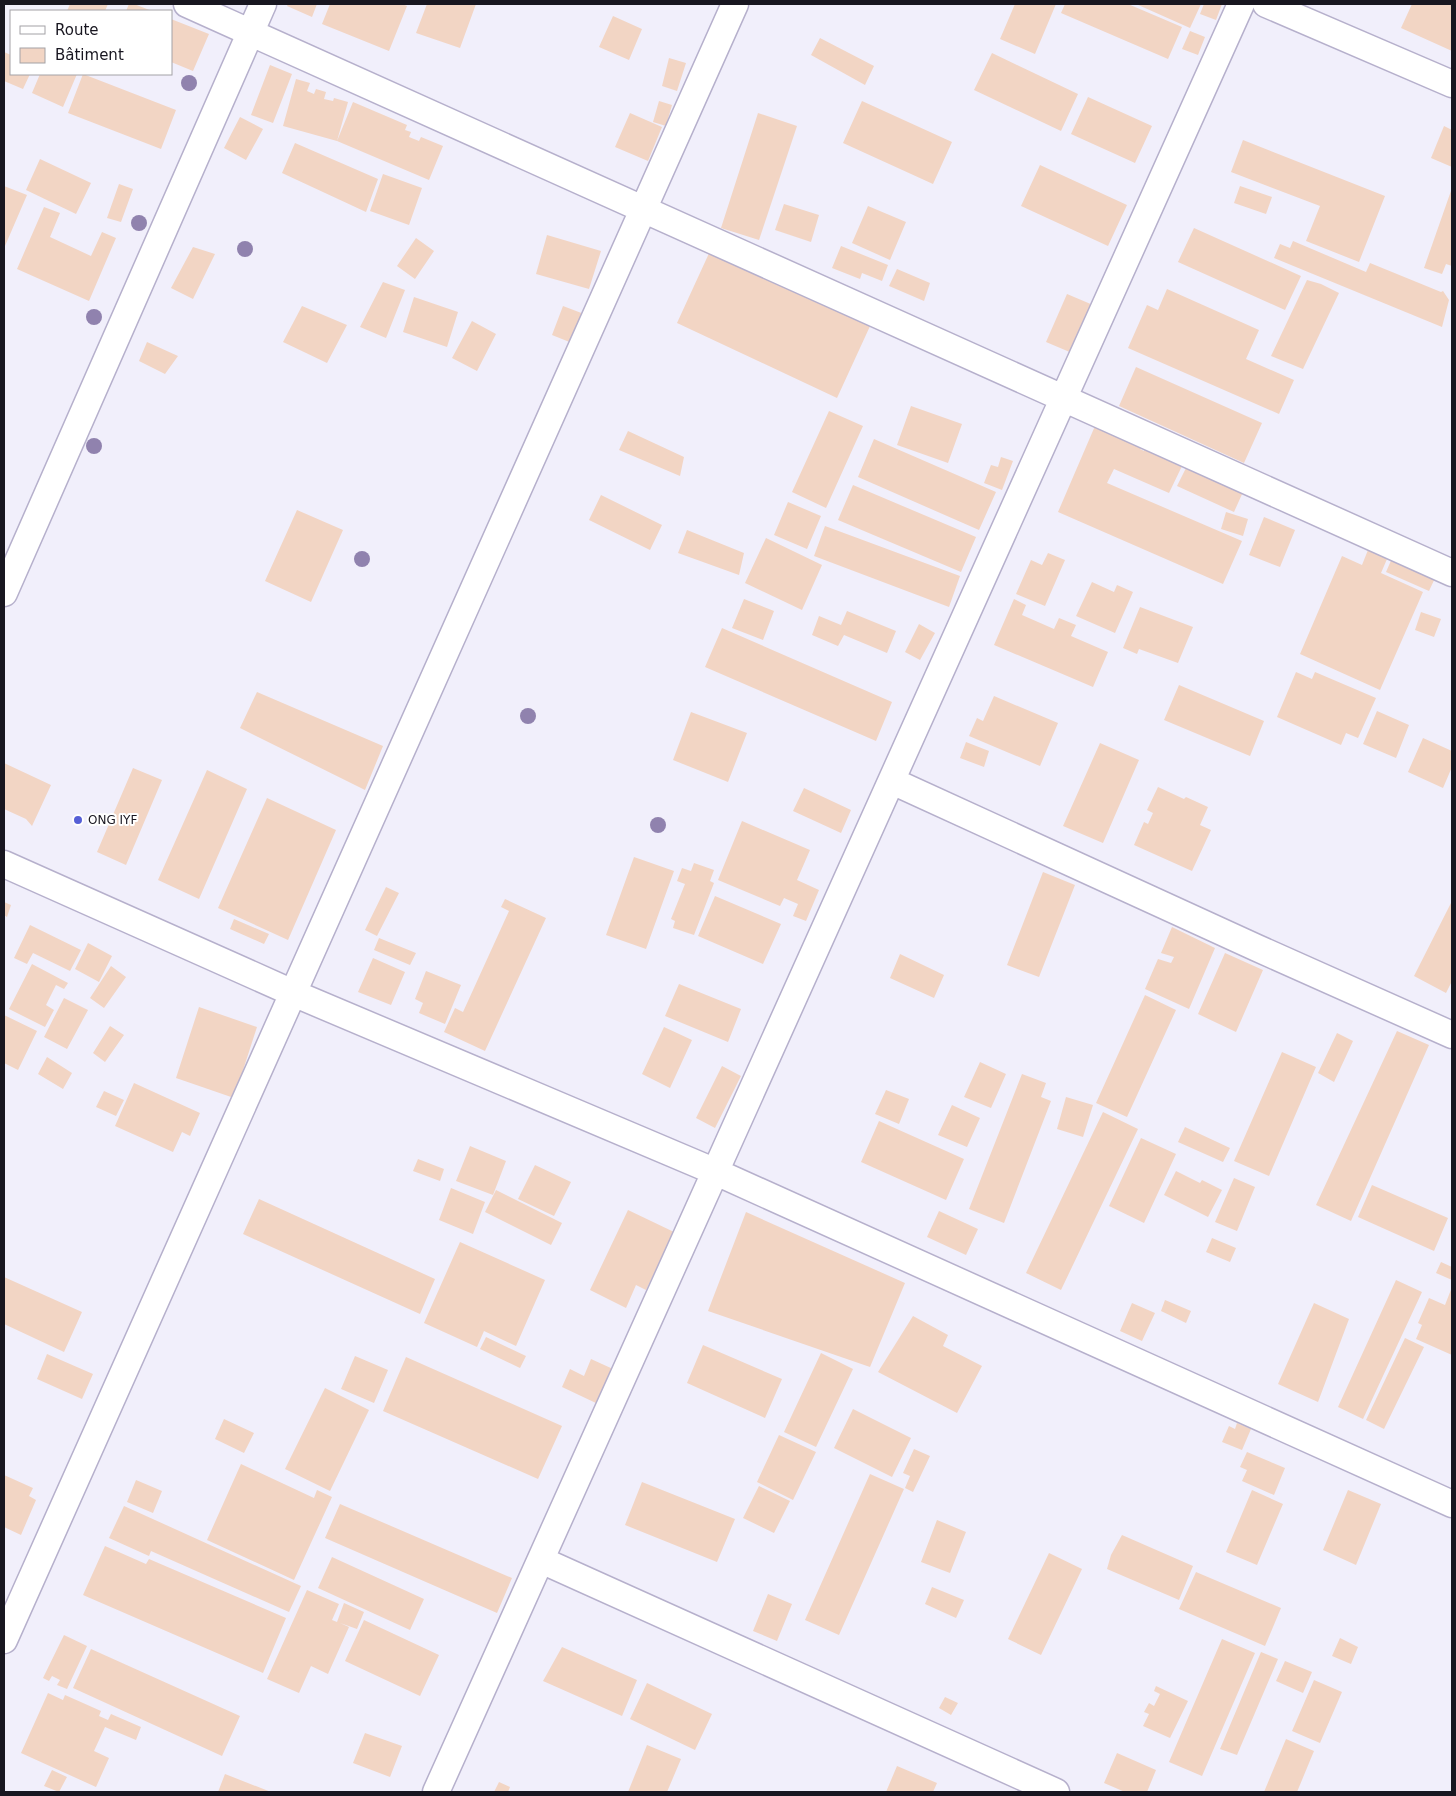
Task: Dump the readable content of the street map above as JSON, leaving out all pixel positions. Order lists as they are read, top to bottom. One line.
{"places":["ONG IYF"],"legend":["Route","Bâtiment"]}
